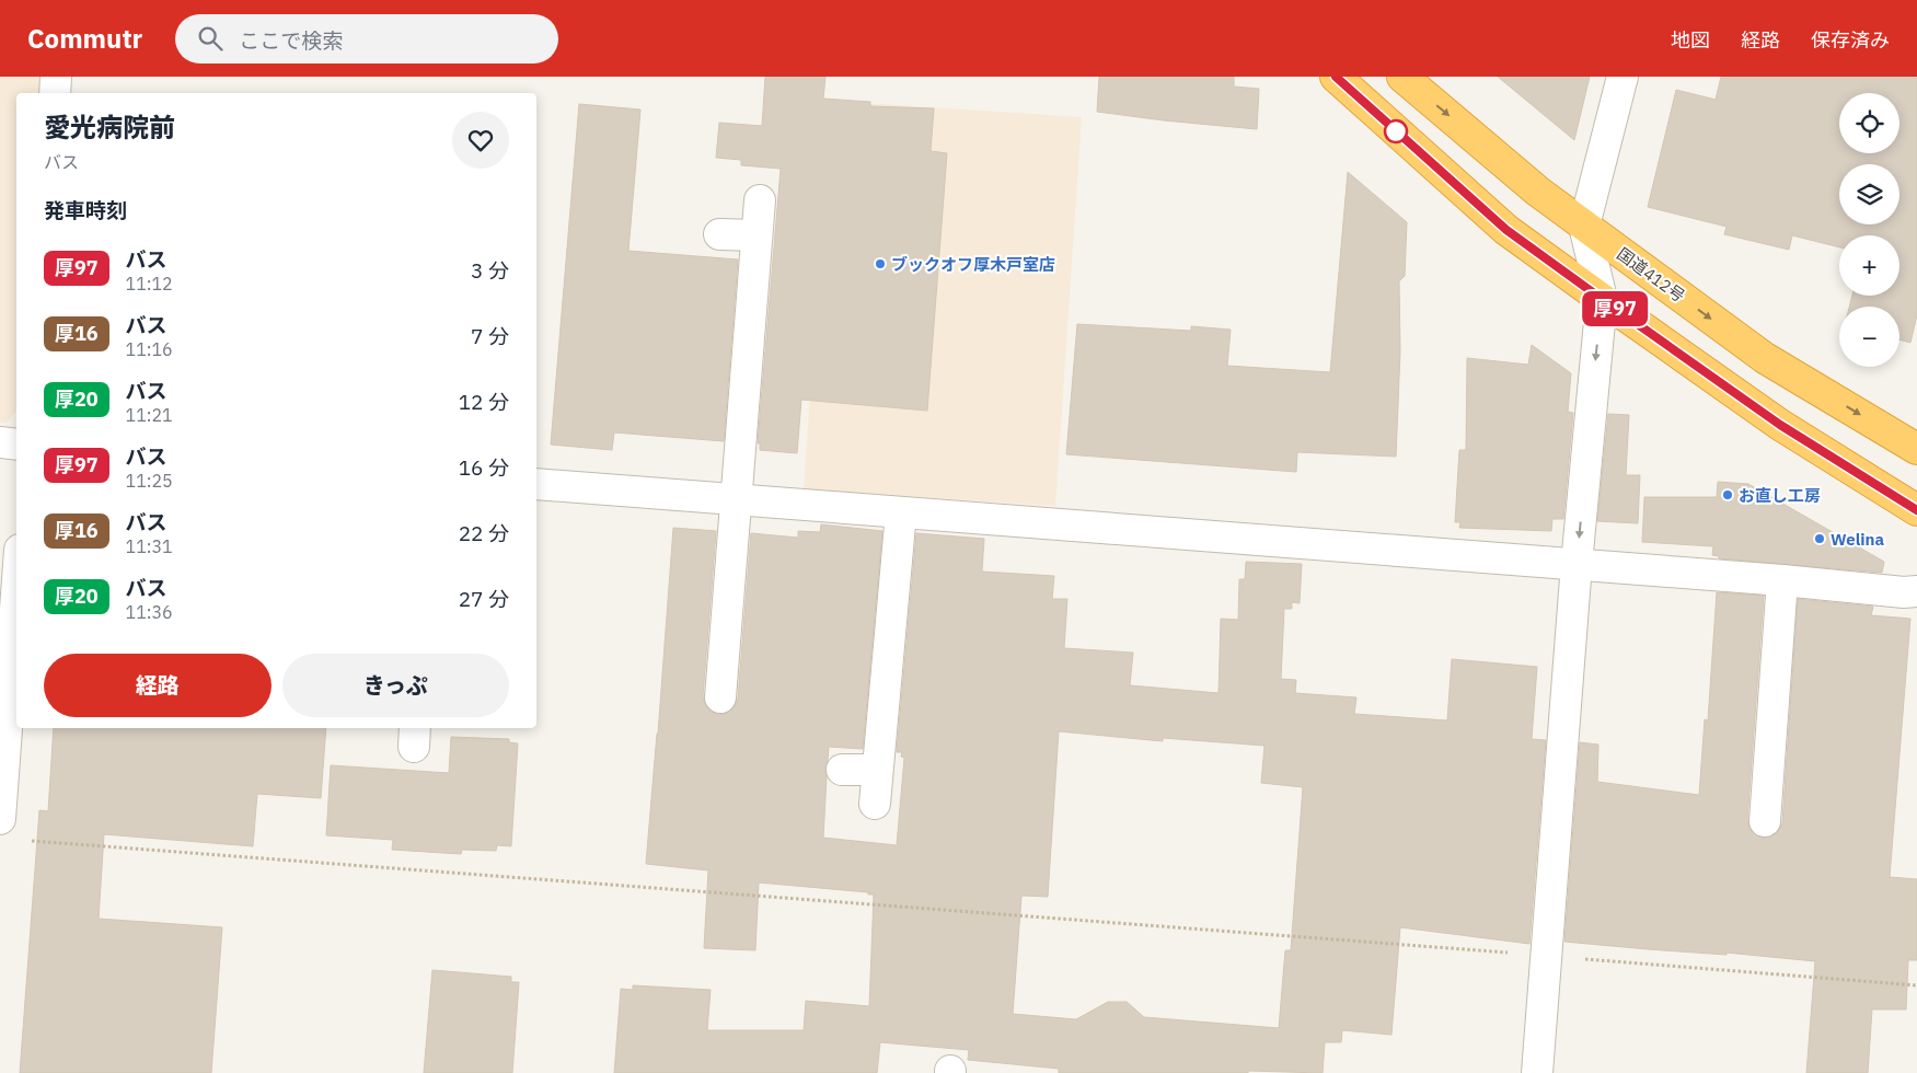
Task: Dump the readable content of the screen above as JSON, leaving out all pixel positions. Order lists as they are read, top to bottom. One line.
{"streets":{"highway":["国道412号"]},"places":["ブックオフ厚木戸室店","お直し工房","Welina"],"lines":["bus line 厚97"],"page":{"header":"Commutr","search":"ここで検索","nav":["地図","経路","保存済み"],"on_map":"厚97","map_buttons":["+","−"],"heading":[["愛光病院前","バス"],"発車時刻"],"list":[{"mark":"厚97","name":"バス","note":"11:12","value":"3 分"},{"mark":"厚16","name":"バス","note":"11:16","value":"7 分"},{"mark":"厚20","name":"バス","note":"11:21","value":"12 分"},{"mark":"厚97","name":"バス","note":"11:25","value":"16 分"},{"mark":"厚16","name":"バス","note":"11:31","value":"22 分"},{"mark":"厚20","name":"バス","note":"11:36","value":"27 分"}],"buttons":["経路","きっぷ"]}}
